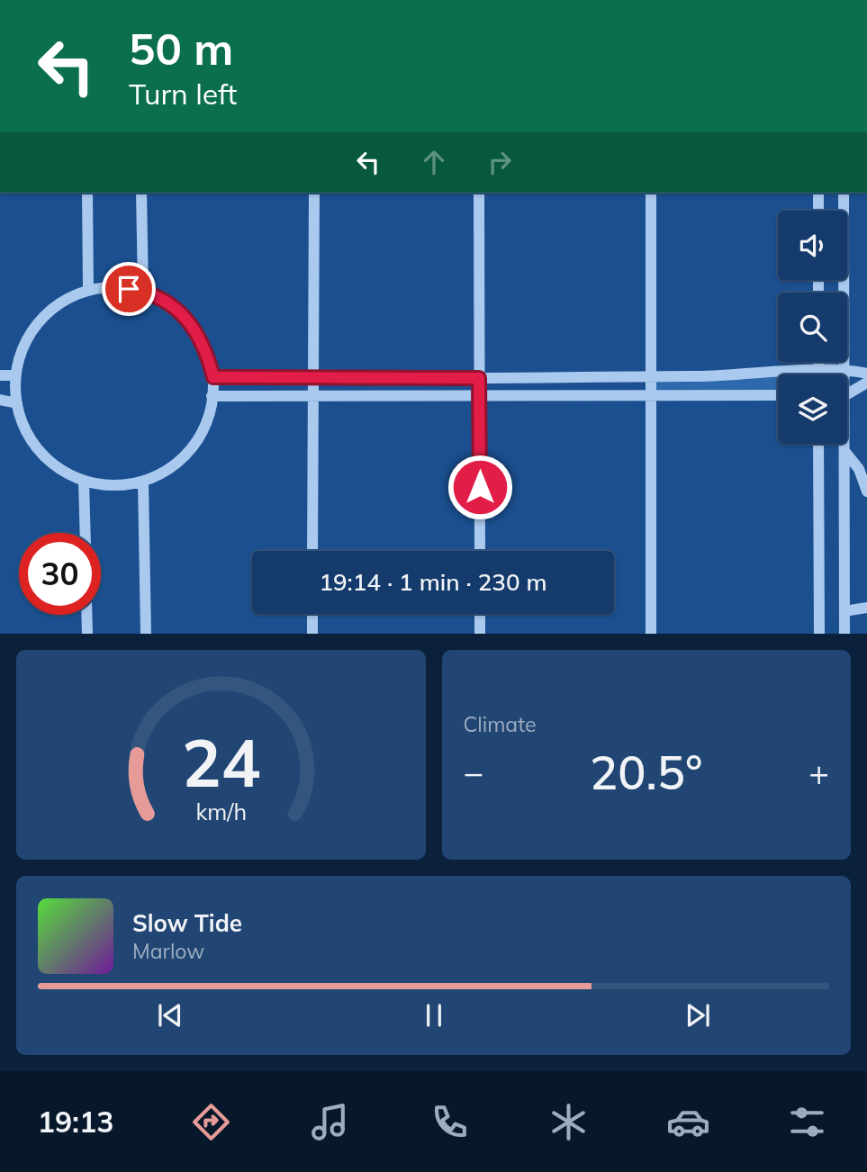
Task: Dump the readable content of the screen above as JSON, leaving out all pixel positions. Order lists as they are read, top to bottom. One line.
{"page":{"turn":["50 m","Turn left"],"limit":"30","trip":"19:14 · 1 min · 230 m","tile":"Climate","heat":["−","20.5°","+"],"song":["Slow Tide","Marlow"],"tabs":"19:13","gauge":["24","km/h"]}}
